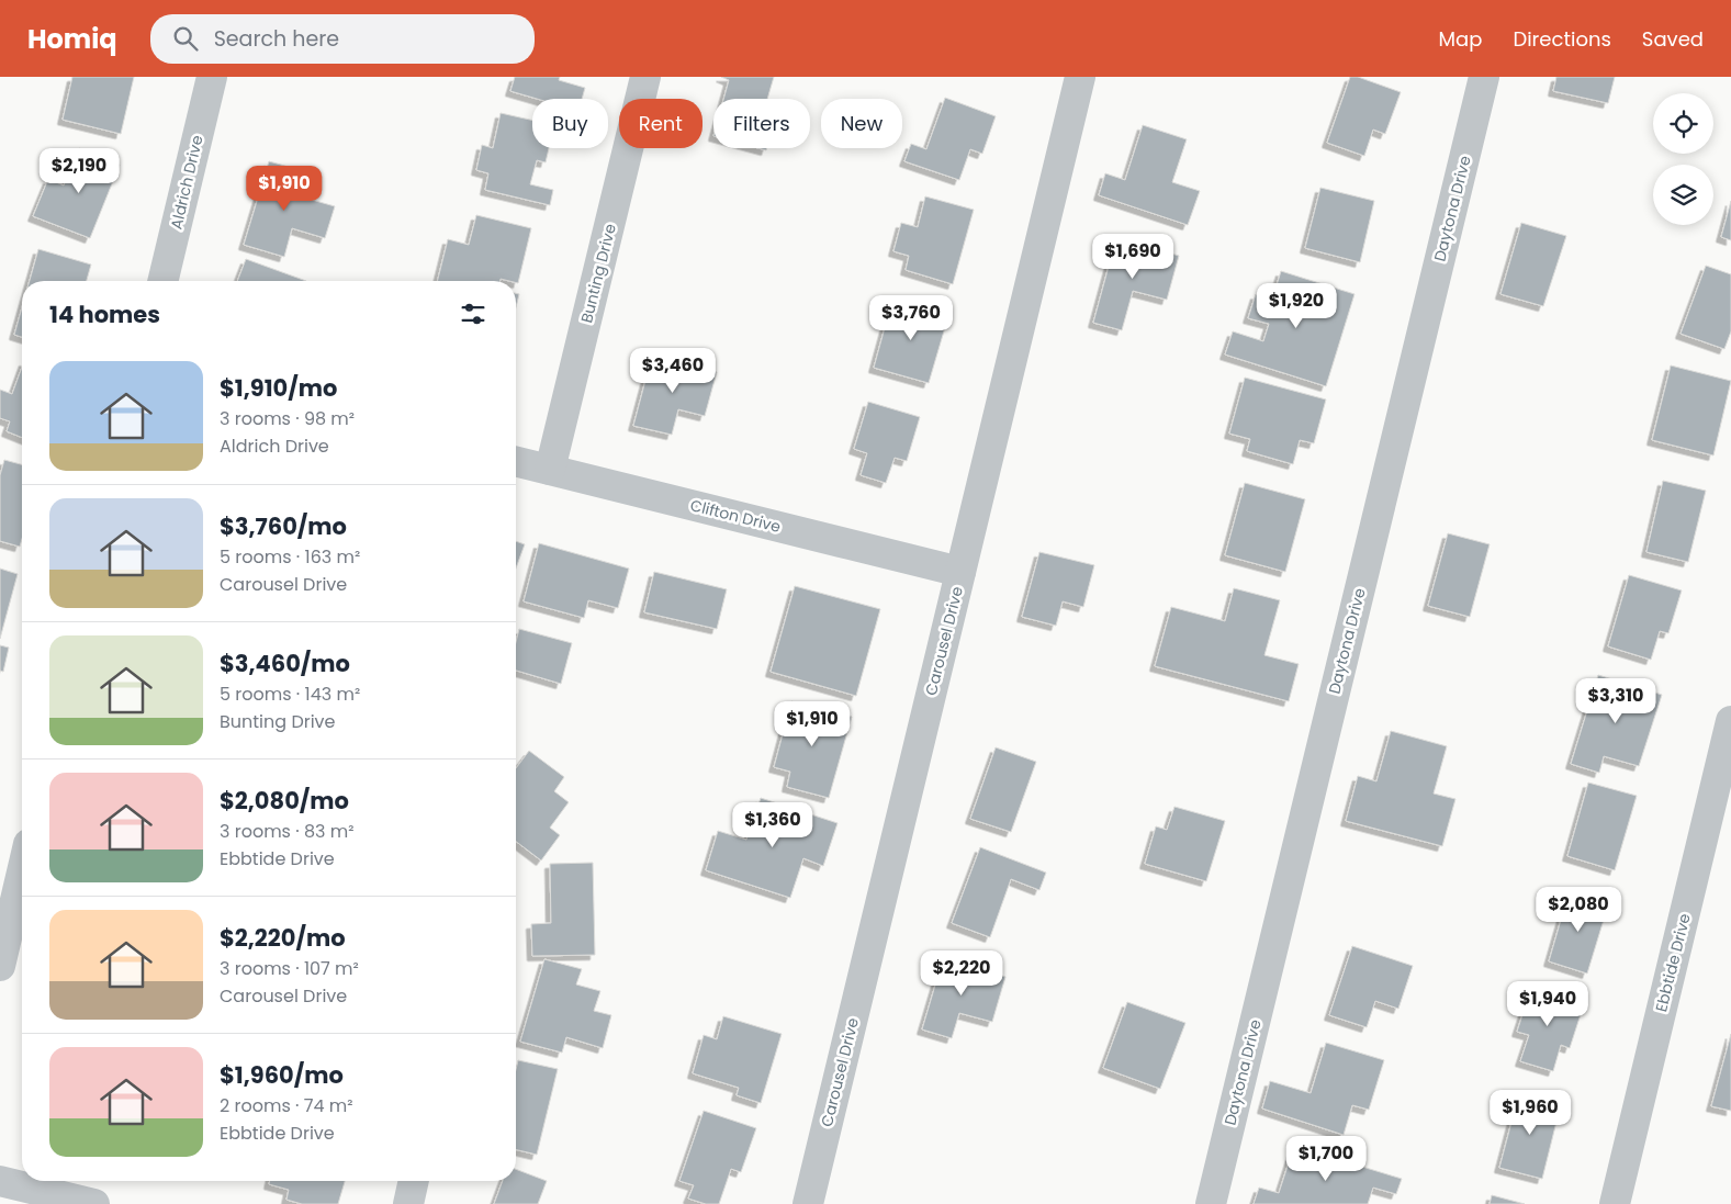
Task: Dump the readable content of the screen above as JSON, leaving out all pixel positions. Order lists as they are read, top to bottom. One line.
{"streets":{"street":["Aldrich Drive","Daytona Drive","Bunting Drive","Clifton Drive","Carousel Drive","Ebbtide Drive"]},"crossings":[["Bunting Drive","Clifton Drive"],["Clifton Drive","Carousel Drive"]],"page":{"header":"Homiq","search":"Search here","nav":["Map","Directions","Saved"],"chip":["Buy","Rent","Filters","New"],"price":["$2,190","$1,910","$1,690","$1,920","$3,760","$3,460","$3,310","$1,910","$1,360","$2,080","$2,220","$1,940","$1,960","$1,700"],"heading":"14 homes","list":[{"name":"$1,910/mo","note":"3 rooms · 98 m² · Aldrich Drive"},{"name":"$3,760/mo","note":"5 rooms · 163 m² · Carousel Drive"},{"name":"$3,460/mo","note":"5 rooms · 143 m² · Bunting Drive"},{"name":"$2,080/mo","note":"3 rooms · 83 m² · Ebbtide Drive"},{"name":"$2,220/mo","note":"3 rooms · 107 m² · Carousel Drive"},{"name":"$1,960/mo","note":"2 rooms · 74 m² · Ebbtide Drive"}]}}
